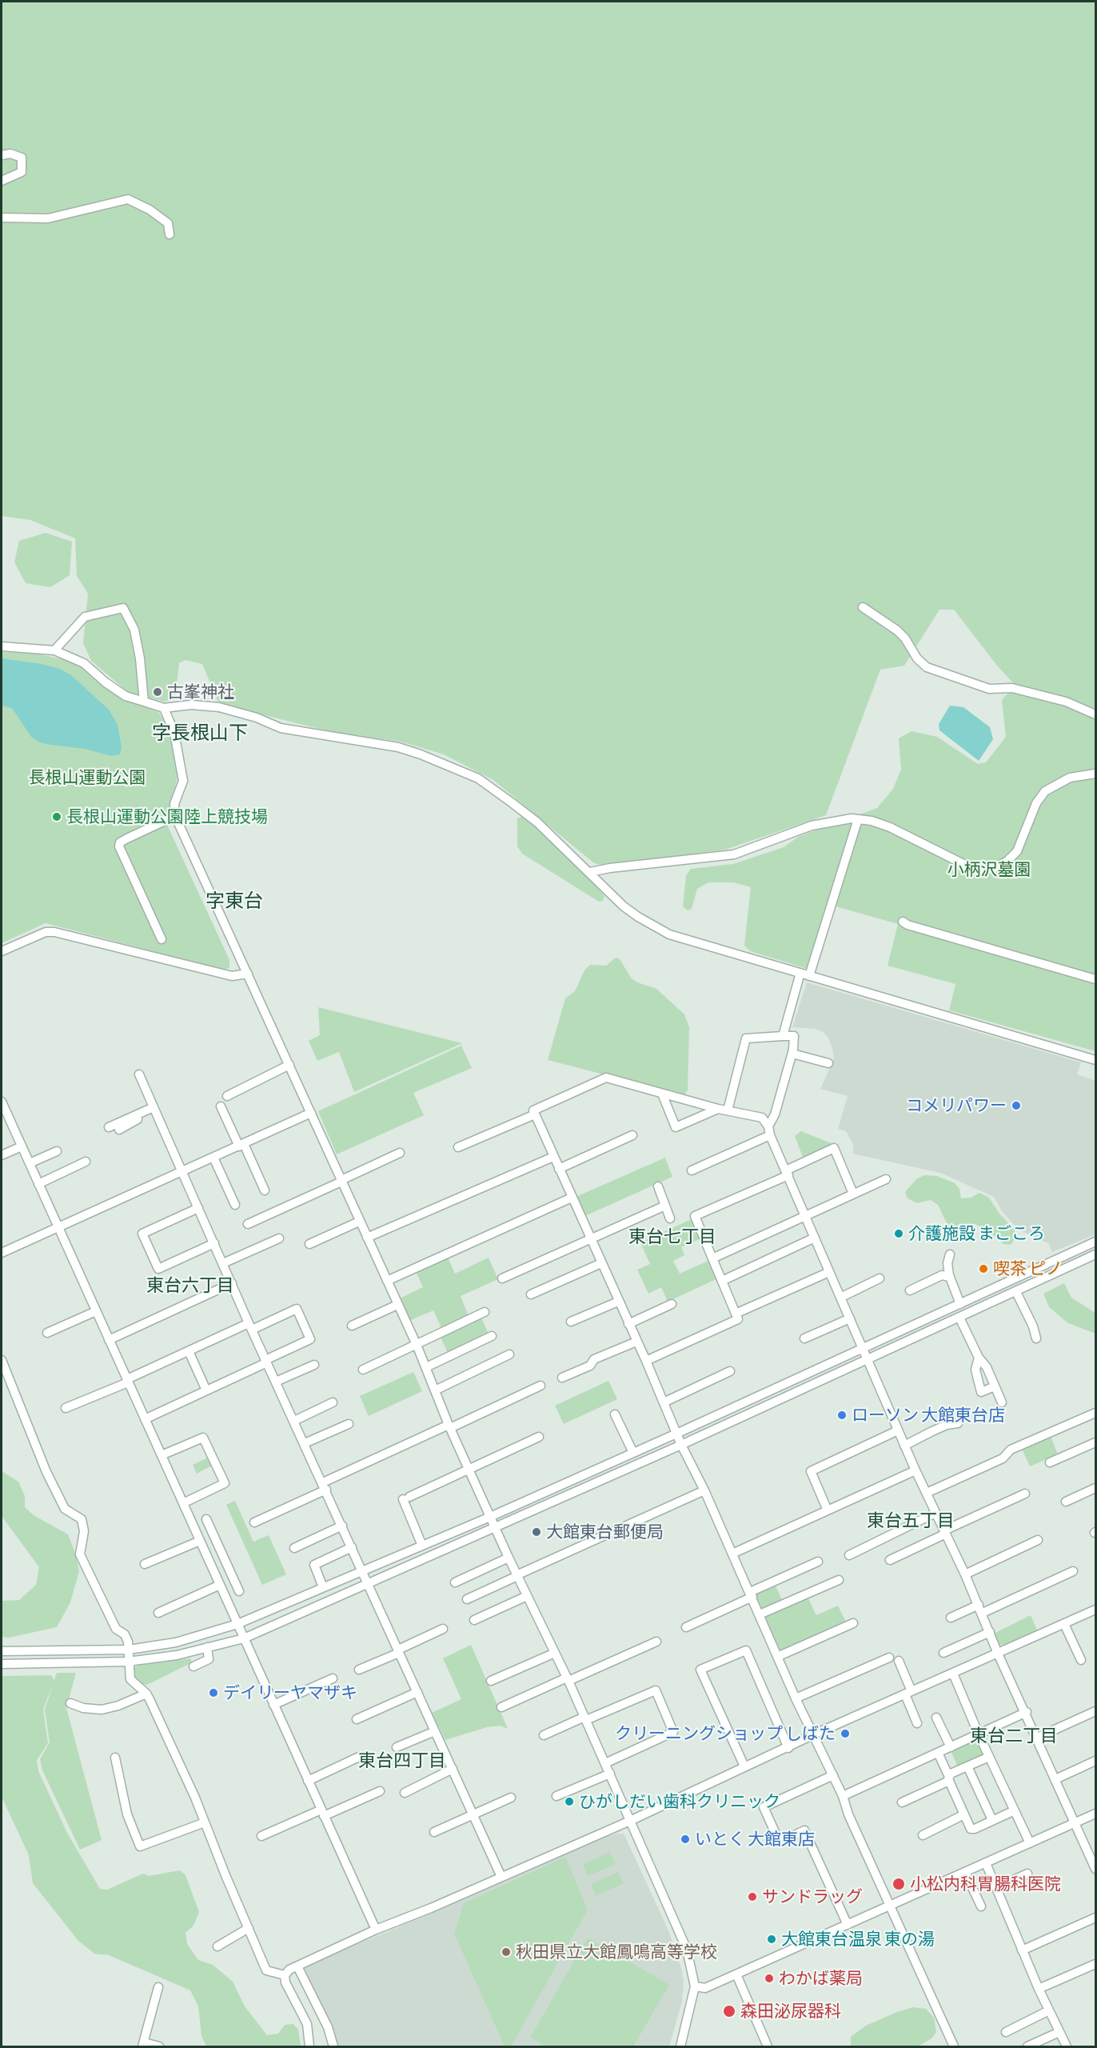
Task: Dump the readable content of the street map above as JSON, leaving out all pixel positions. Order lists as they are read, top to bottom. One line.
{"districts":["字長根山下","字東台","東台七丁目","東台六丁目","東台五丁目","東台二丁目","東台四丁目"],"parks":["長根山運動公園","小柄沢墓園"],"places":["古峯神社","長根山運動公園陸上競技場","コメリパワー","介護施設 まごころ","喫茶 ピノ","ローソン 大館東台店","大館東台郵便局","デイリーヤマザキ","クリーニングショップ しばた","ひがしだい歯科クリニック","いとく 大館東店","小松内科胃腸科医院","サンドラッグ","大館東台温泉 東の湯","秋田県立大館鳳鳴高等学校","わかば薬局","森田泌尿器科"]}
